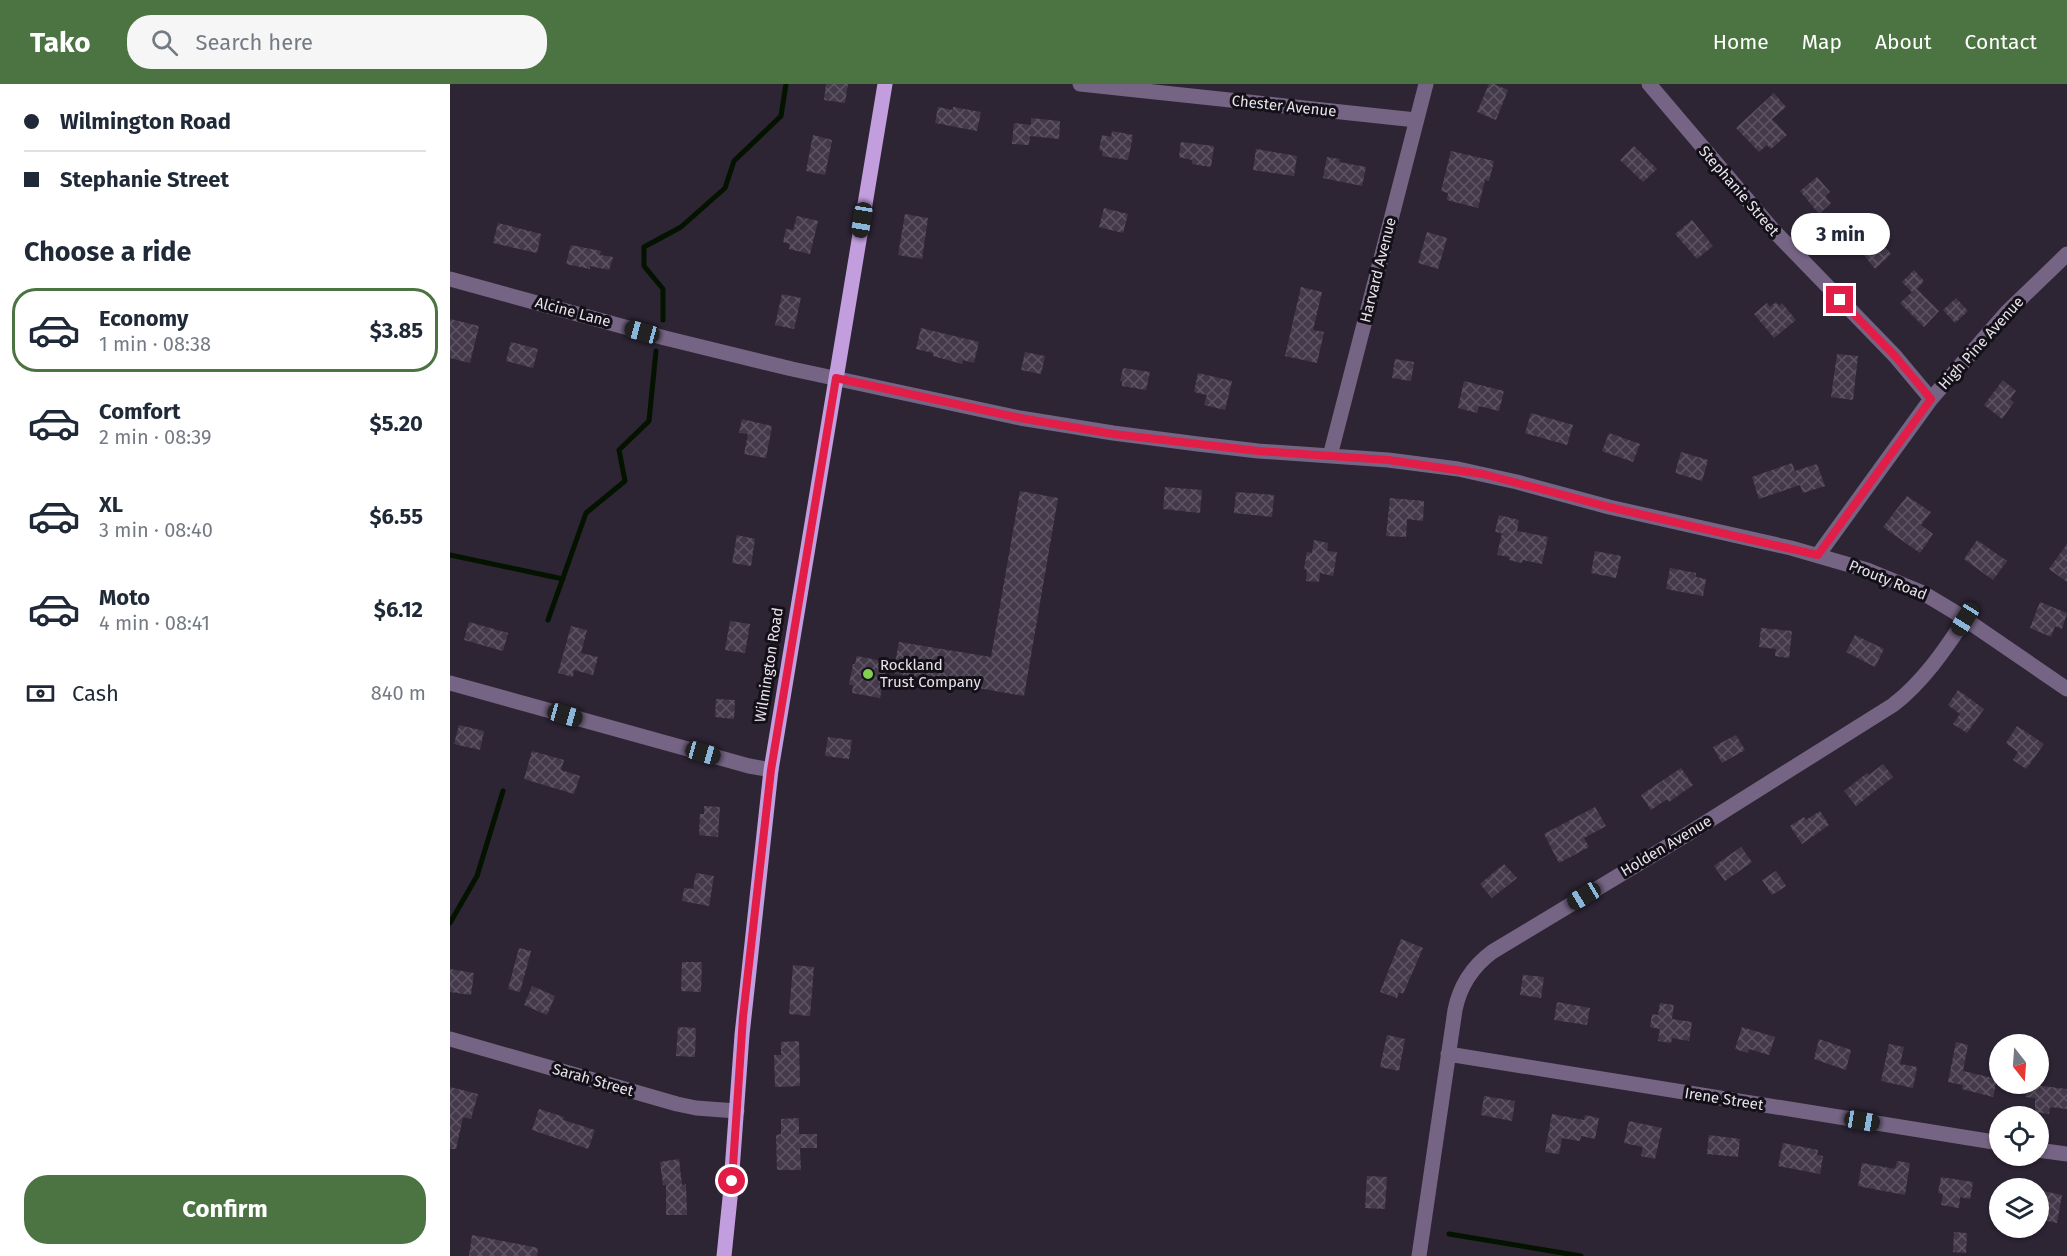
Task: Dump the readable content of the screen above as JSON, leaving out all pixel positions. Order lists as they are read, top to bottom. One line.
{"streets":{"main road":["Wilmington Road"],"street":["Chester Avenue","Stephanie Street","Harvard Avenue","Alcine Lane","High Pine Avenue","Prouty Road","Holden Avenue","Sarah Street","Irene Street"]},"crossings":[["Chester Avenue","Harvard Avenue"],["Stephanie Street","High Pine Avenue"],["Harvard Avenue","Prouty Road"],["Alcine Lane","Prouty Road"],["Alcine Lane","Wilmington Road"],["High Pine Avenue","Prouty Road"],["Prouty Road","Wilmington Road"],["Prouty Road","Holden Avenue"],["Wilmington Road","Sarah Street"],["Holden Avenue","Irene Street"]],"places":["Rockland Trust Company"],"north":"bottom","page":{"header":"Tako","search":"Search here","nav":["Home","Map","About","Contact"],"banner":["Wilmington Road","Stephanie Street"],"bubble":"3 min","heading":"Choose a ride","list":[{"name":"Economy","note":"1 min · 08:38","value":"$3.85"},{"name":"Comfort","note":"2 min · 08:39","value":"$5.20"},{"name":"XL","note":"3 min · 08:40","value":"$6.55"},{"name":"Moto","note":"4 min · 08:41","value":"$6.12"}],"pay":["Cash","840 m"],"buttons":"Confirm"}}
